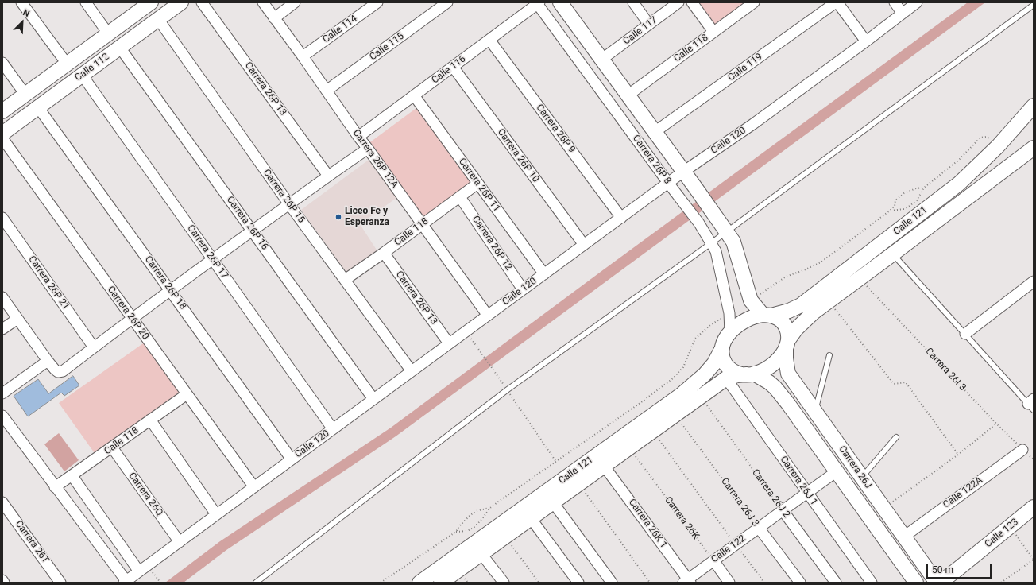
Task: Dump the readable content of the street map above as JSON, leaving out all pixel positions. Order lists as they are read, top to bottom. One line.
{"streets":{"main road":["Calle 112","Carrera 26P 8","Calle 121","Carrera 26J","Calle 123"],"street":["Calle 114","Calle 117","Calle 115","Calle 118","Calle 119","Calle 116","Carrera 26P 13","Carrera 26P 9","Calle 120","Carrera 26P 10","Carrera 26P 12A","Carrera 26P 11","Carrera 26P 15","Carrera 26P 16","Carrera 26P 12","Carrera 26P 17","Carrera 26P 21","Carrera 26P 18","Carrera 26P 20","Carrera 26J 1","Calle 122A","Carrera 26J 2","Carrera 26Q","Carrera 26J 3","Carrera 26K 1","Carrera 26T","Calle 122"],"path":["Carrera 26I 3","Carrera 26K"]},"crossings":[["Calle 114","Carrera 26P 12A"],["Calle 117","Carrera 26P 8"],["Calle 115","Carrera 26P 12A"],["Calle 118","Carrera 26P 13"],["Calle 118","Carrera 26P 12A"],["Calle 118","Carrera 26P 8"],["Calle 118","Carrera 26P 11"],["Calle 118","Carrera 26P 15"],["Calle 118","Carrera 26P 12"],["Calle 118","Carrera 26P 20"],["Calle 118","Carrera 26Q"],["Calle 112","Carrera 26P 15"],["Calle 112","Carrera 26P 16"],["Calle 112","Carrera 26P 17"],["Calle 112","Carrera 26P 18"],["Calle 119","Carrera 26P 8"],["Calle 116","Carrera 26P 9"],["Calle 116","Carrera 26P 10"],["Calle 116","Carrera 26P 12A"],["Calle 116","Carrera 26P 8"],["Calle 116","Carrera 26P 11"],["Carrera 26P 13","Calle 120"],["Carrera 26P 9","Calle 120"],["Calle 120","Carrera 26P 10"],["Calle 120","Carrera 26P 12A"],["Calle 120","Carrera 26P 8"],["Calle 120","Carrera 26P 11"],["Calle 120","Carrera 26P 15"],["Calle 120","Carrera 26P 16"],["Calle 120","Carrera 26P 12"],["Calle 120","Carrera 26P 17"],["Calle 120","Carrera 26P 18"],["Calle 120","Carrera 26P 20"],["Calle 120","Carrera 26Q"],["Carrera 26P 8","Calle 121"],["Carrera 26P 8","Carrera 26J"],["Calle 121","Carrera 26I 3"],["Calle 121","Carrera 26J"],["Calle 121","Carrera 26J 1"],["Calle 121","Carrera 26K 1"],["Carrera 26I 3","Calle 122A"],["Carrera 26J","Calle 122A"],["Carrera 26J","Calle 122"],["Carrera 26J 1","Calle 122"],["Carrera 26J 2","Calle 122"],["Carrera 26J 3","Calle 122"],["Carrera 26K","Calle 122"],["Carrera 26K 1","Calle 122"]],"places":["Liceo Fe y Esperanza"],"scale_bar":"50 m","north":"top right"}
